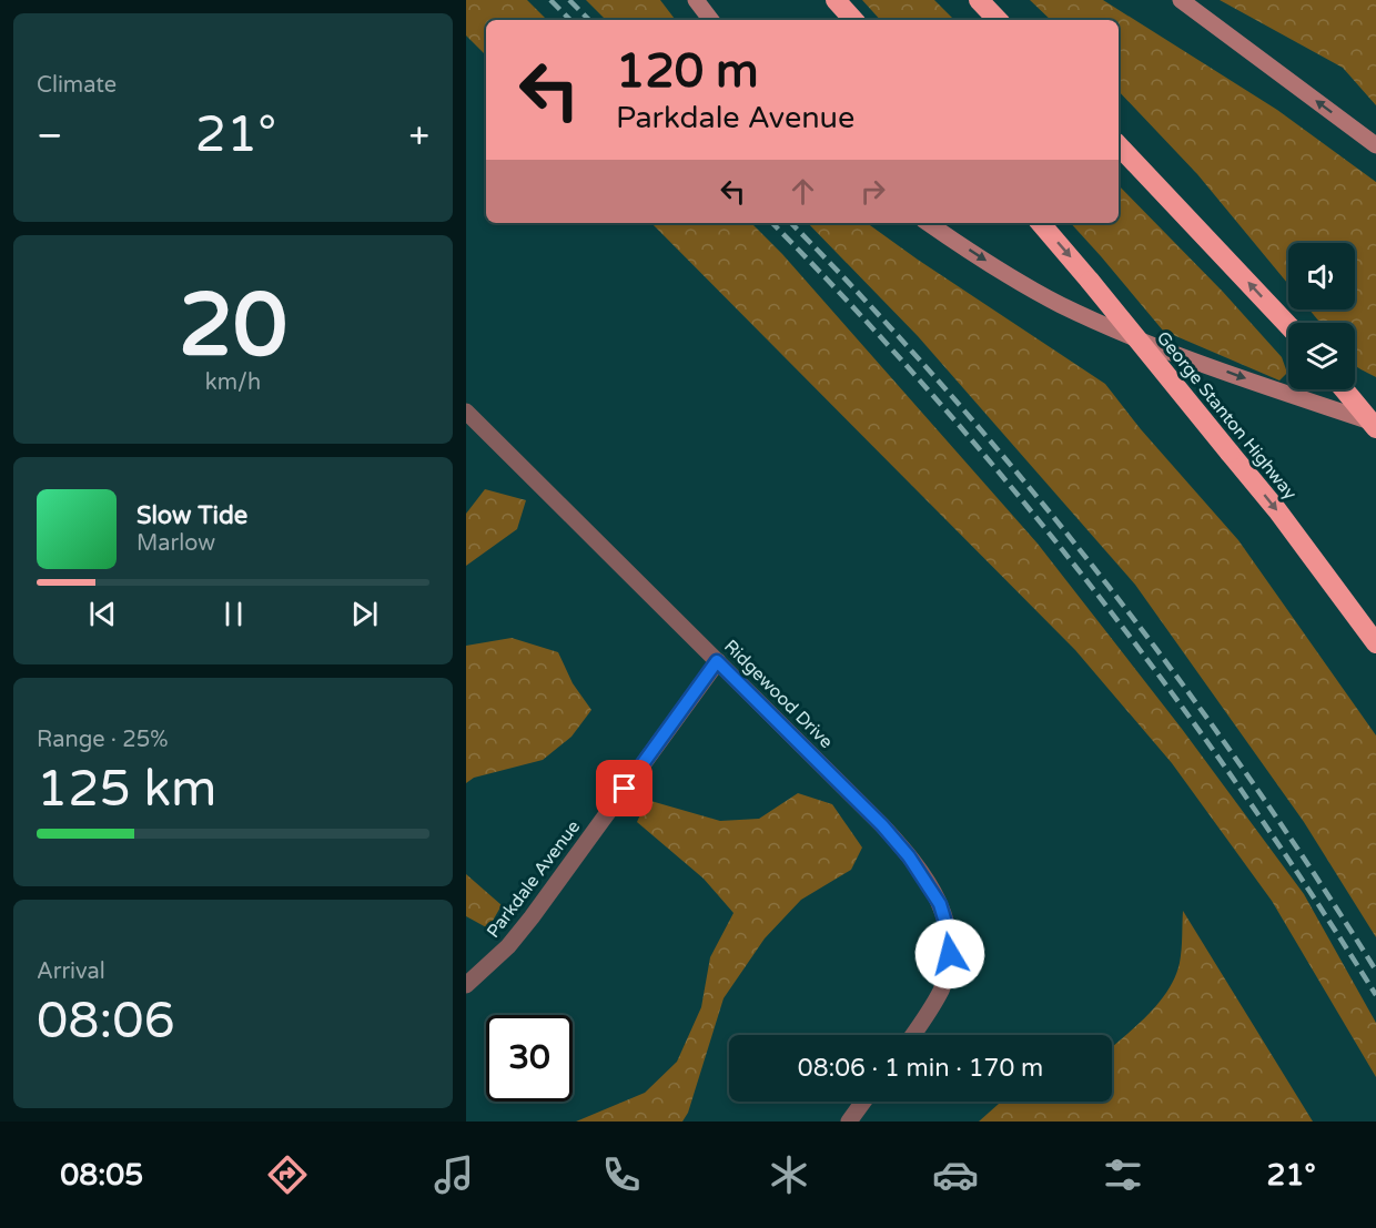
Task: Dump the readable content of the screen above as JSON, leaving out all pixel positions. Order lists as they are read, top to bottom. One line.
{"streets":{"highway":["George Stanton Highway"],"street":["Ridgewood Drive","Parkdale Avenue"]},"crossings":[["Ridgewood Drive","Parkdale Avenue"]],"page":{"tile":["Climate",["20","km/h"],["Range · 25%","125 km"],["Arrival","08:06"]],"turn":["120 m","Parkdale Avenue"],"heat":["−","21°","+"],"song":["Slow Tide","Marlow"],"limit":"30","trip":"08:06 · 1 min · 170 m","tabs":["08:05","21°"]}}
